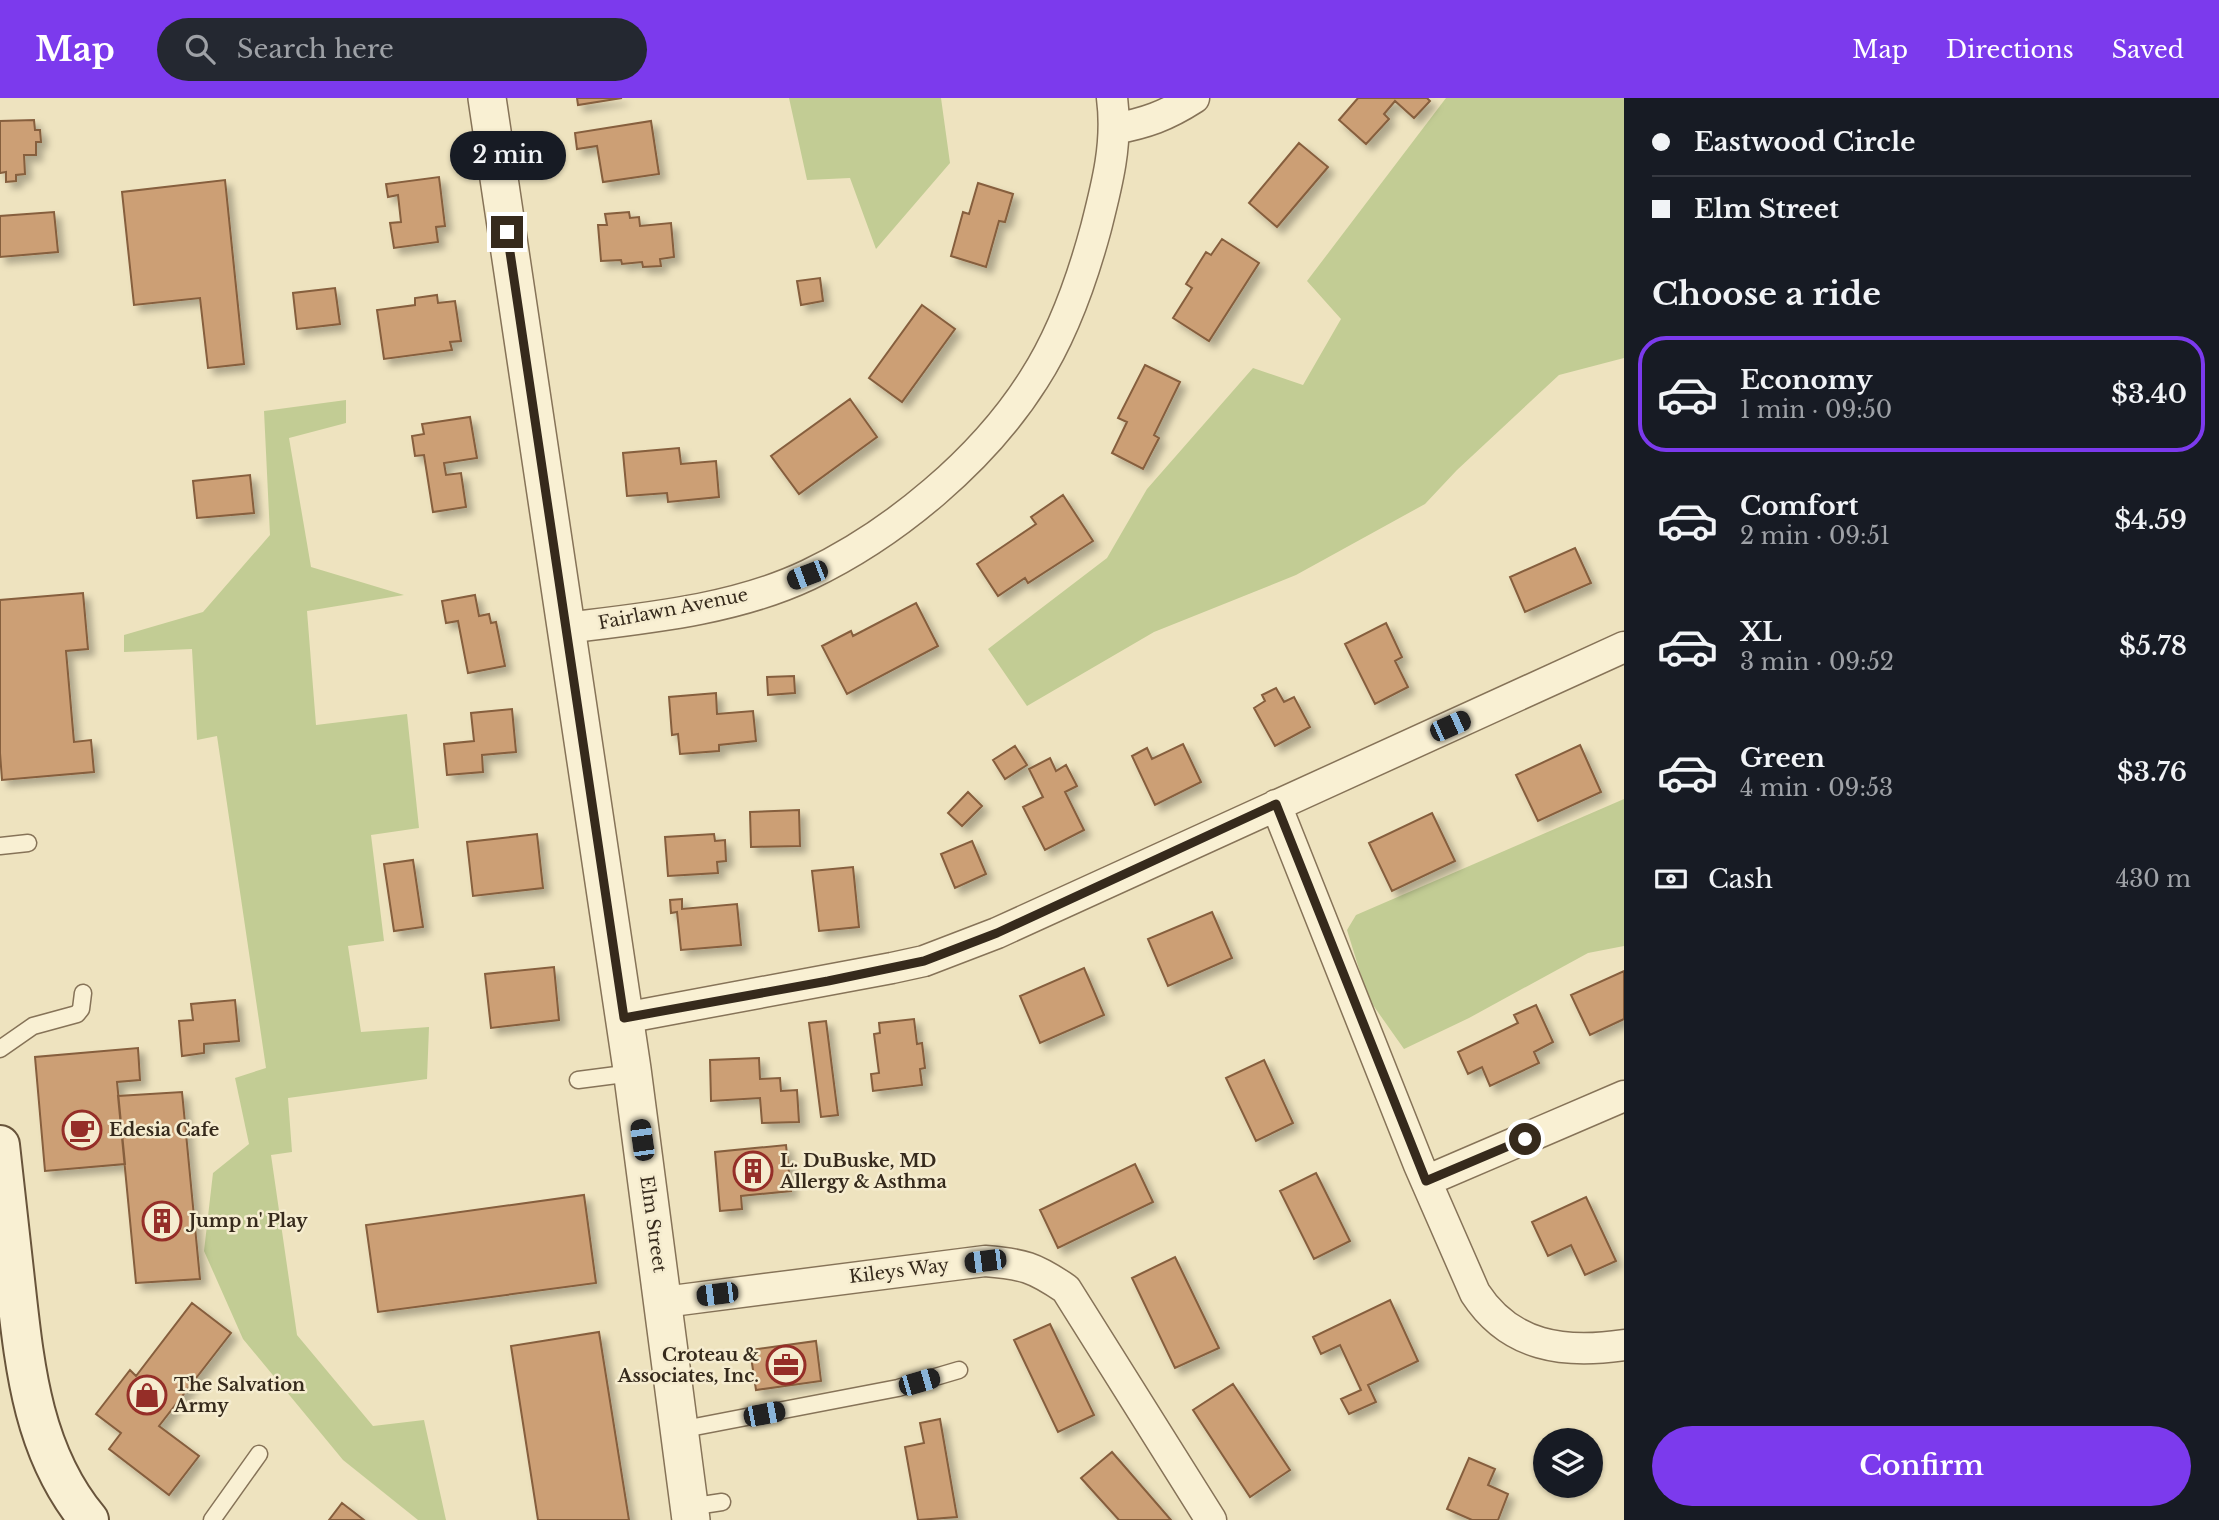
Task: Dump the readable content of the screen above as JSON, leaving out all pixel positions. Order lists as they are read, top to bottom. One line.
{"streets":{"street":["Fairlawn Avenue","Elm Street","Kileys Way"]},"crossings":[["Fairlawn Avenue","Elm Street"],["Elm Street","Kileys Way"]],"places":{"cafe":["Edesia Cafe"],"building":["L. DuBuske, MD Allergy & Asthma","Jump n' Play"],"office":["Croteau & Associates, Inc."],"shop":["The Salvation Army"]},"page":{"header":"Map","search":"Search here","nav":["Map","Directions","Saved"],"banner":["Eastwood Circle","Elm Street"],"bubble":"2 min","heading":"Choose a ride","list":[{"name":"Economy","note":"1 min · 09:50","value":"$3.40"},{"name":"Comfort","note":"2 min · 09:51","value":"$4.59"},{"name":"XL","note":"3 min · 09:52","value":"$5.78"},{"name":"Green","note":"4 min · 09:53","value":"$3.76"}],"pay":["Cash","430 m"],"buttons":"Confirm"}}
